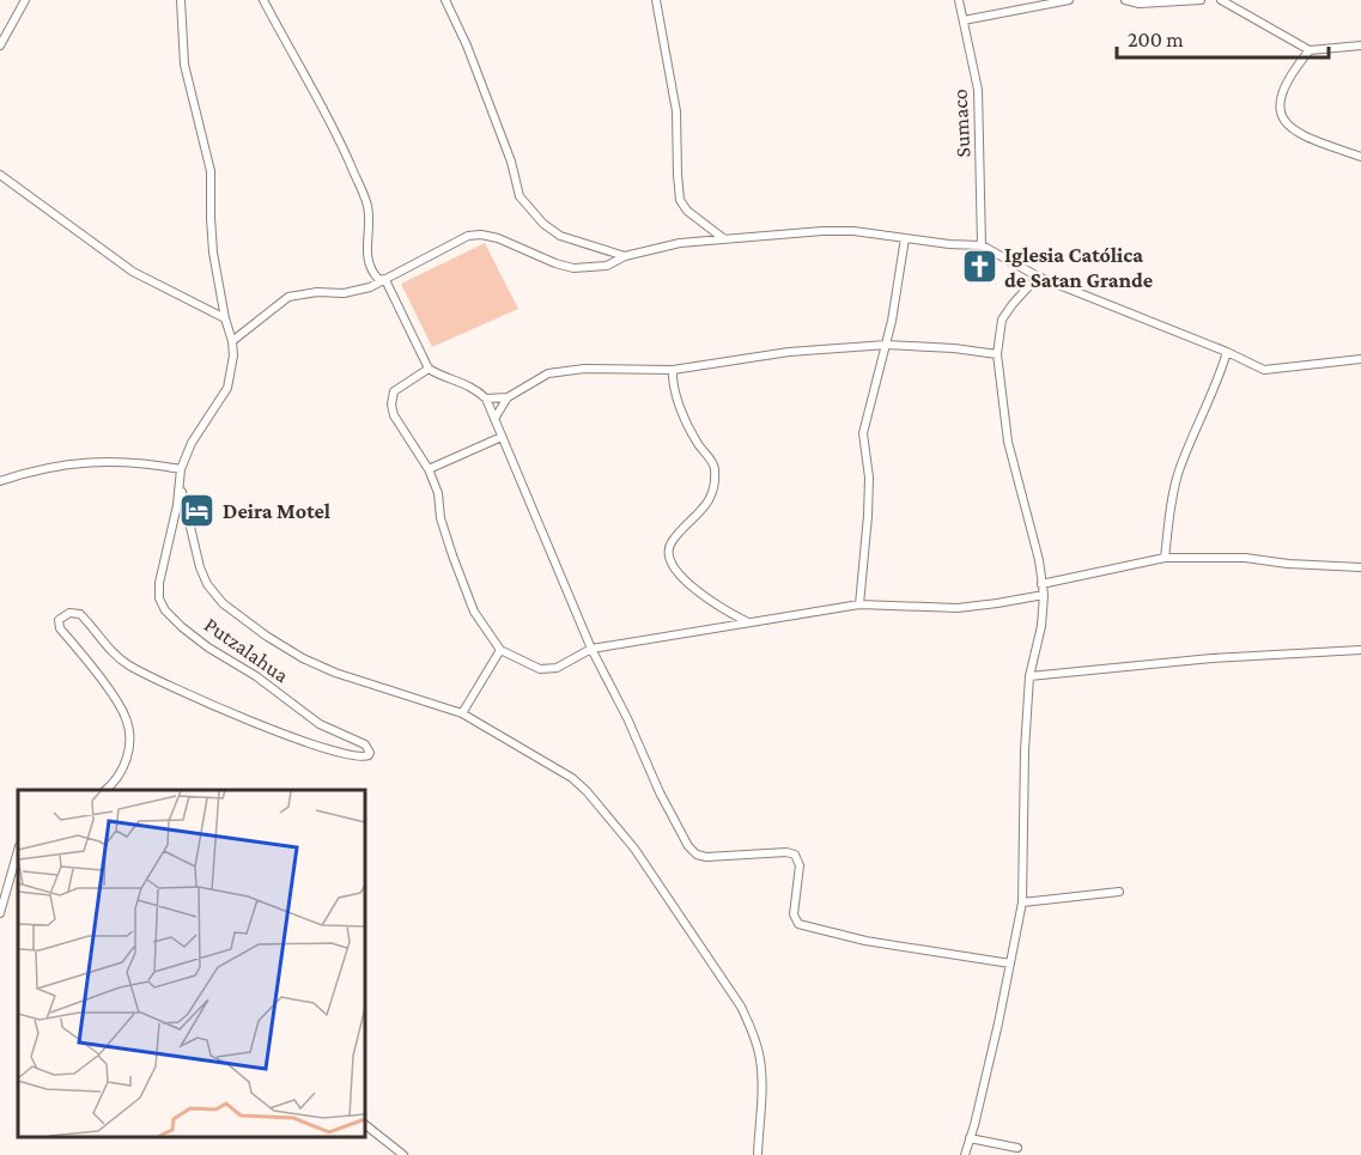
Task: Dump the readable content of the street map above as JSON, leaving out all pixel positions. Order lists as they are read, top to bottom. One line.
{"streets":{"street":["Sumaco","Putzalahua"]},"places":{"church":["Iglesia Católica de Satan Grande"],"hotel":["Deira Motel"]},"scale_bar":"200 m"}
